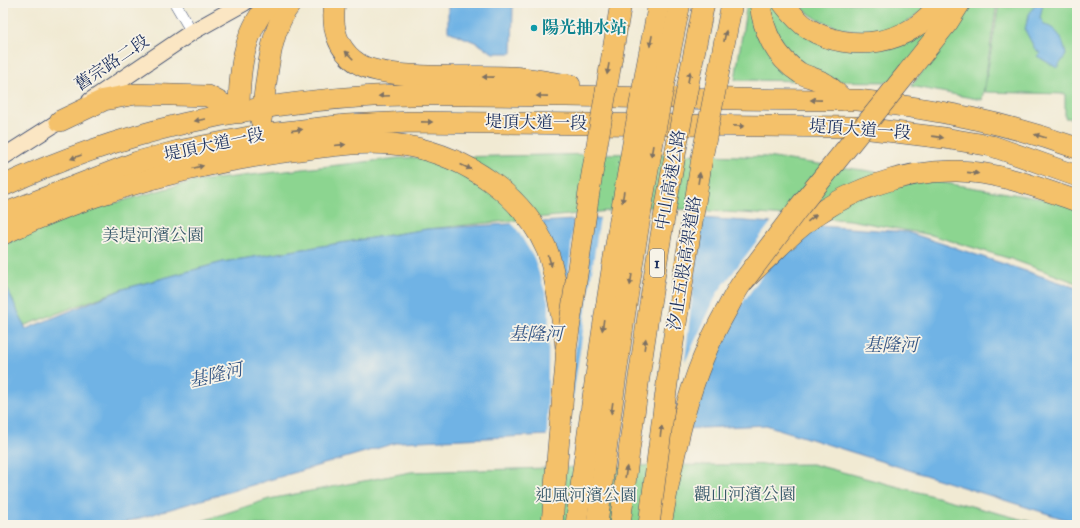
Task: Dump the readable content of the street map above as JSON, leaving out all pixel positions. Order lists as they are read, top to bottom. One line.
{"streets":{"highway":["堤頂大道一段","中山高速公路","1","汐止五股高架道路"],"main road":["舊宗路二段"]},"water":["基隆河"],"parks":["美堤河濱公園","觀山河濱公園","迎風河濱公園"],"places":["陽光抽水站"]}
